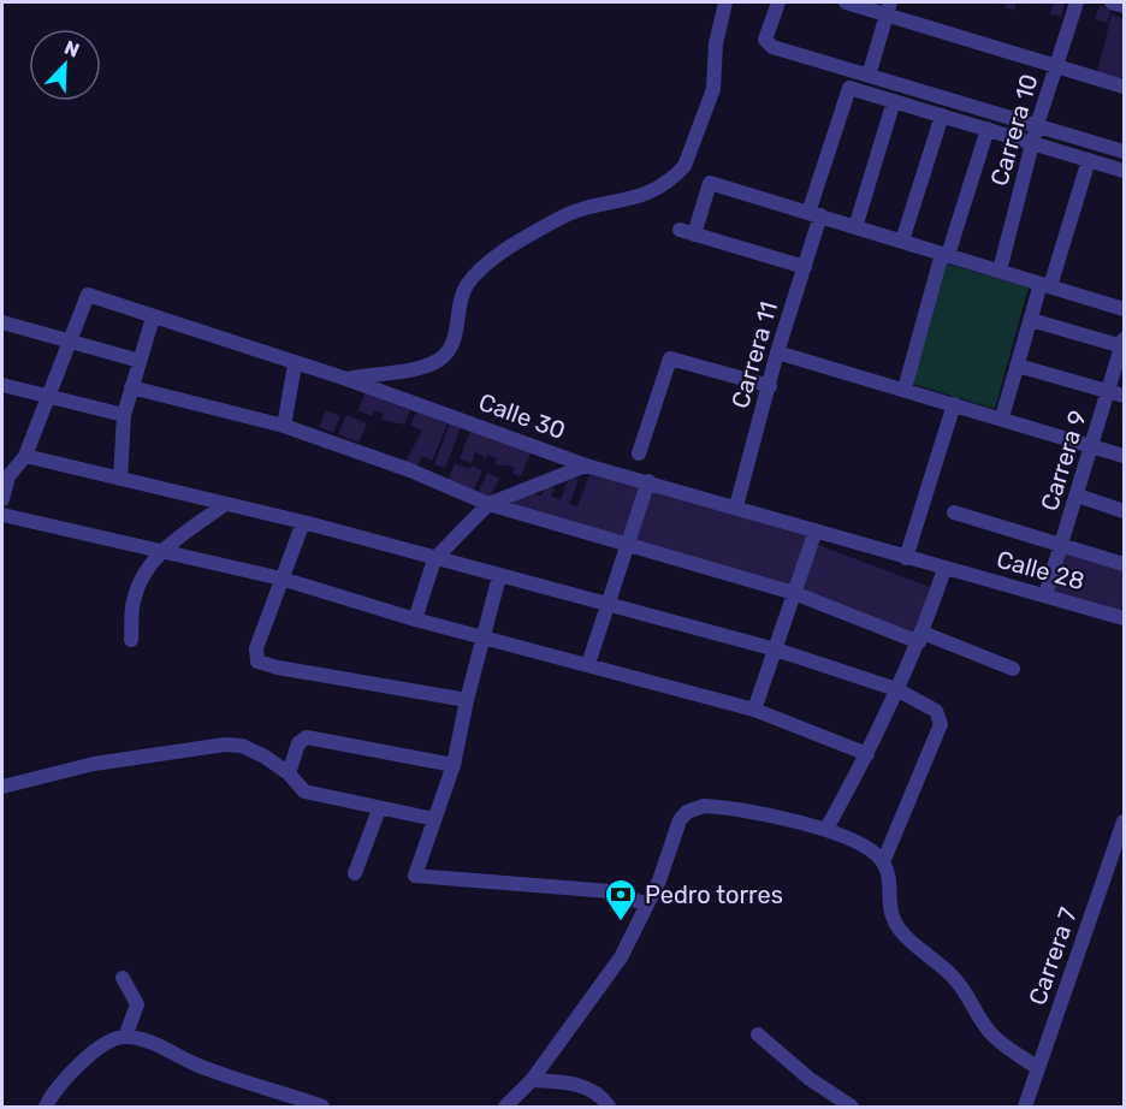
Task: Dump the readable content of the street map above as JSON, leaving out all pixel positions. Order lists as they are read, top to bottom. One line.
{"streets":{"street":["Carrera 10","Carrera 11","Calle 30","Carrera 9","Calle 28","Carrera 7"]},"crossings":[["Carrera 11","Calle 30"],["Calle 30","Calle 28"],["Carrera 9","Calle 28"]],"places":{"bank":["Pedro torres"]},"north":"top right"}
